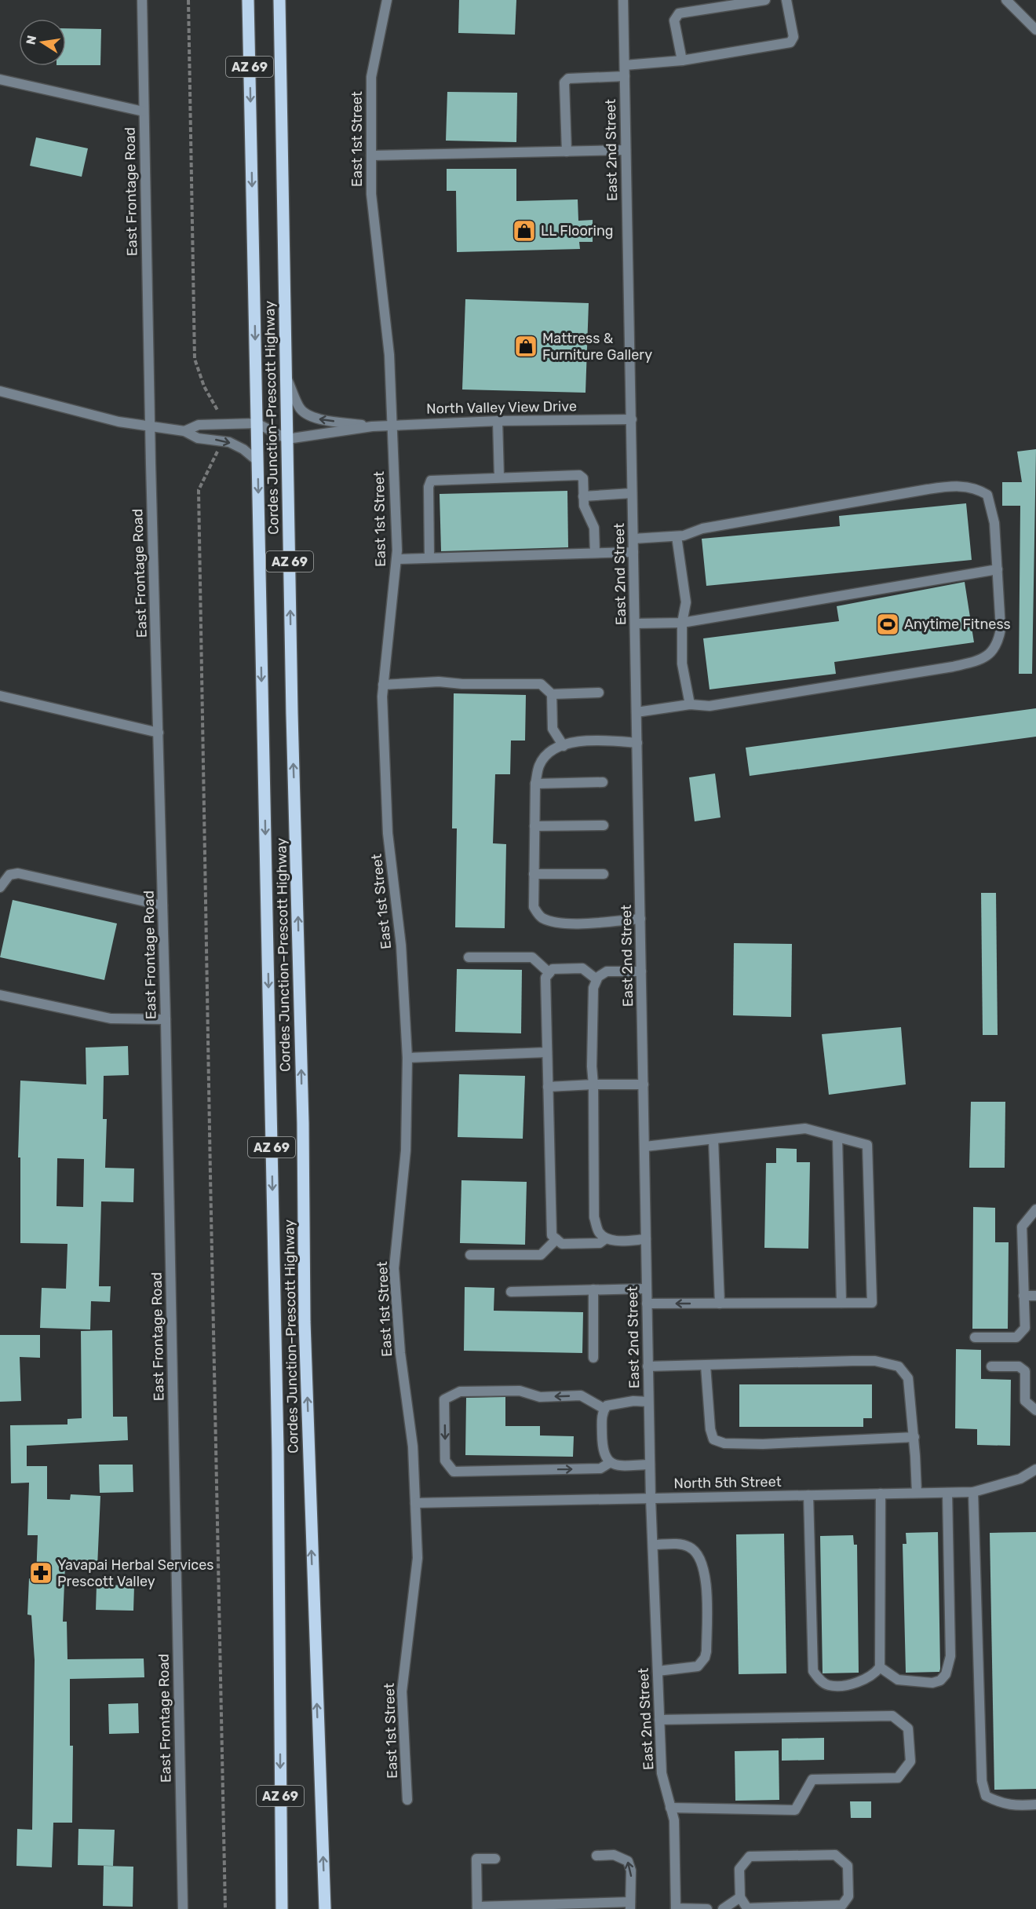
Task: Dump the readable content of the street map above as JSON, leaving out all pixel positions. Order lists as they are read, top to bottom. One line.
{"streets":{"main road":["AZ 69","Cordes Junction–Prescott Highway"],"street":["East 1st Street","East 2nd Street","East Frontage Road","North Valley View Drive","North 5th Street"]},"crossings":[["East 1st Street","North Valley View Drive"],["East 1st Street","North 5th Street"],["East 2nd Street","North Valley View Drive"],["East 2nd Street","North 5th Street"],["North Valley View Drive","Cordes Junction–Prescott Highway"]],"places":{"shop":["LL Flooring","Mattress & Furniture Gallery"],"sports":["Anytime Fitness"],"pharmacy":["Yavapai Herbal Services Prescott Valley"]},"north":"left"}
